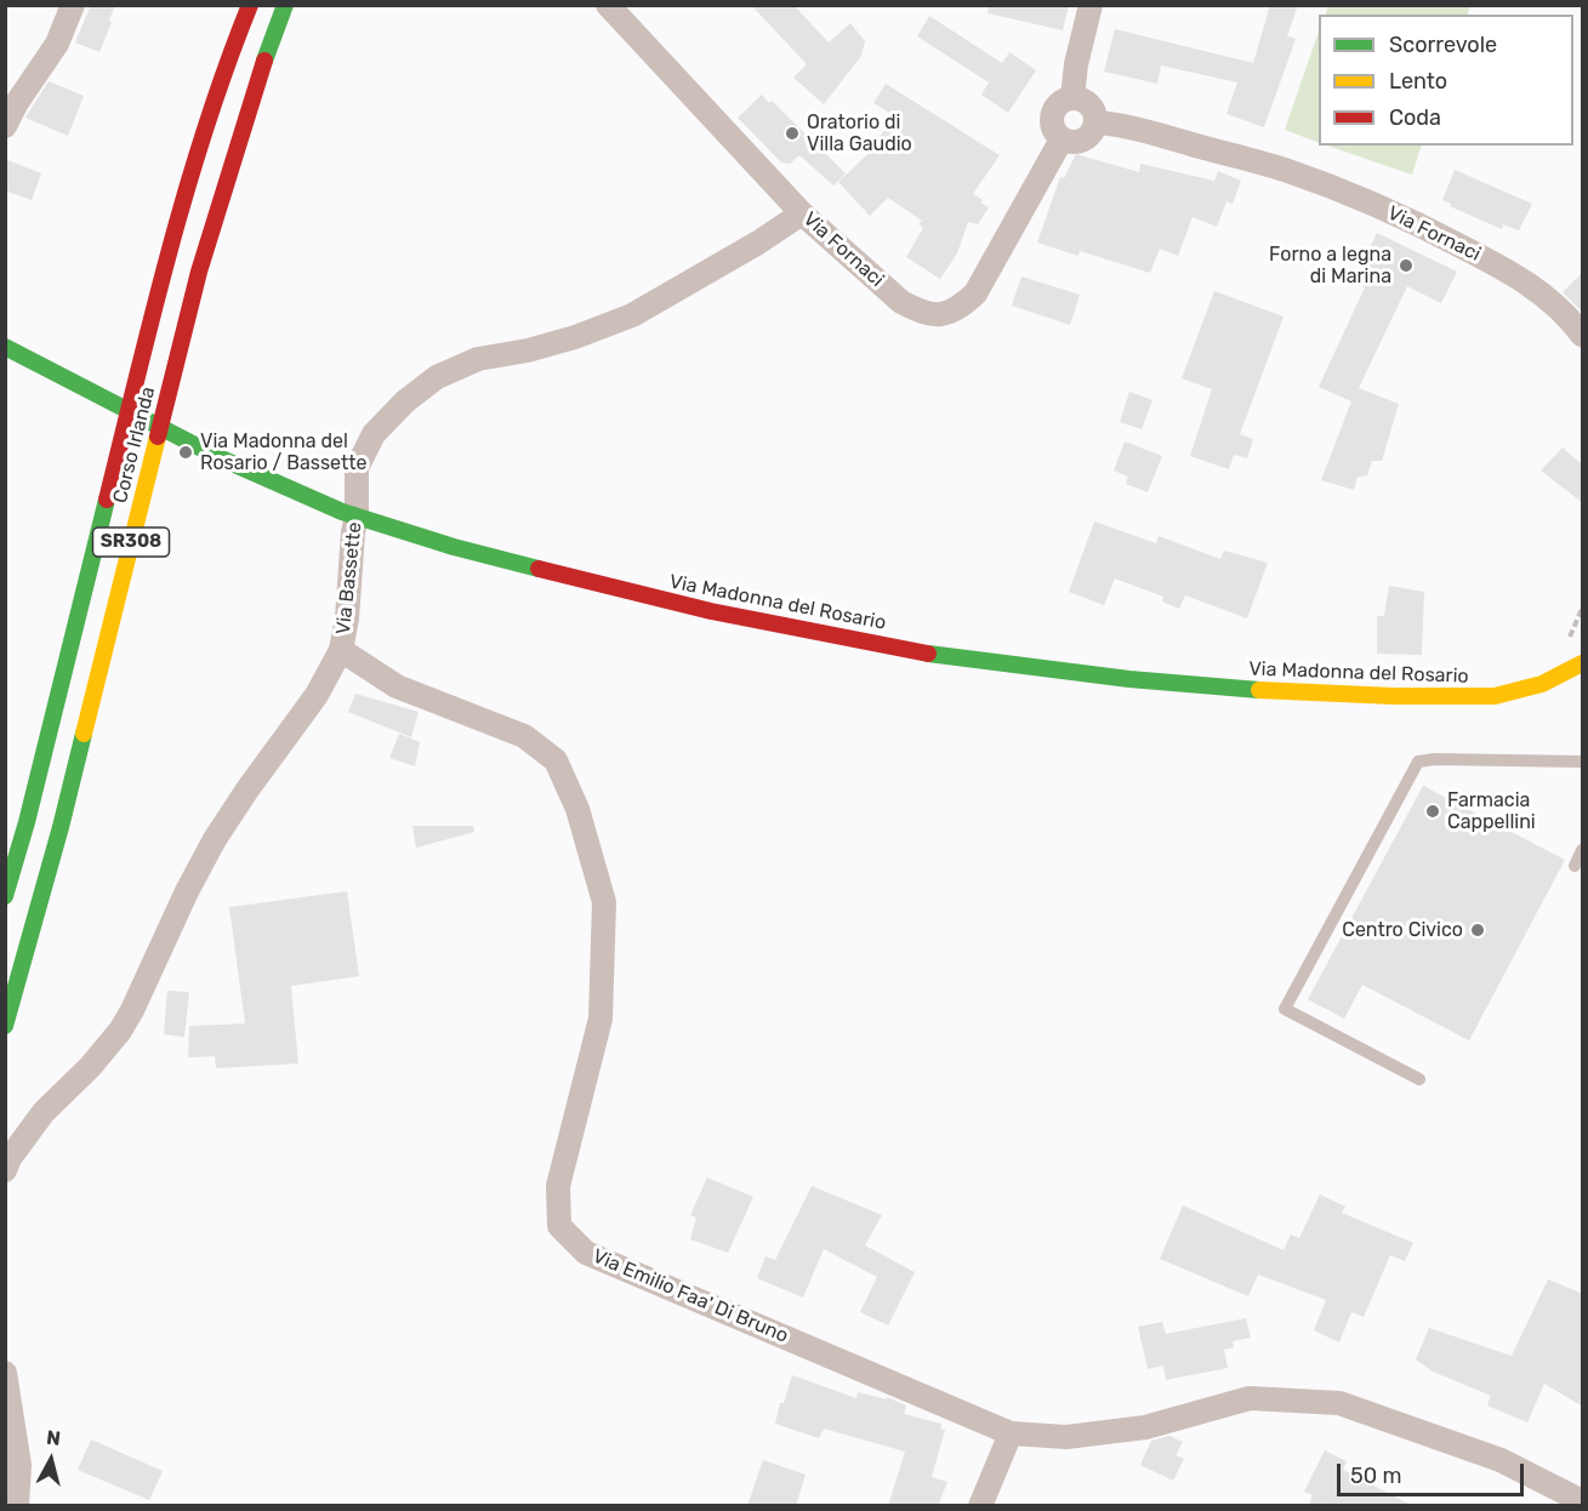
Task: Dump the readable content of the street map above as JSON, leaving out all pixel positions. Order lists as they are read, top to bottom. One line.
{"streets":{"main road":["Corso Irlanda","SR308","Via Madonna del Rosario"],"street":["Via Fornaci","Via Bassette","Via Emilio Faa' Di Bruno"]},"crossings":[["Via Fornaci","Via Bassette"],["Via Bassette","Via Madonna del Rosario"],["Via Bassette","Via Emilio Faa' Di Bruno"]],"places":["Oratorio di Villa Gaudio","Forno a legna di Marina","Via Madonna del Rosario / Bassette","Farmacia Cappellini","Centro Civico"],"legend":["Scorrevole","Lento","Coda"],"scale_bar":"50 m","north":"top"}
